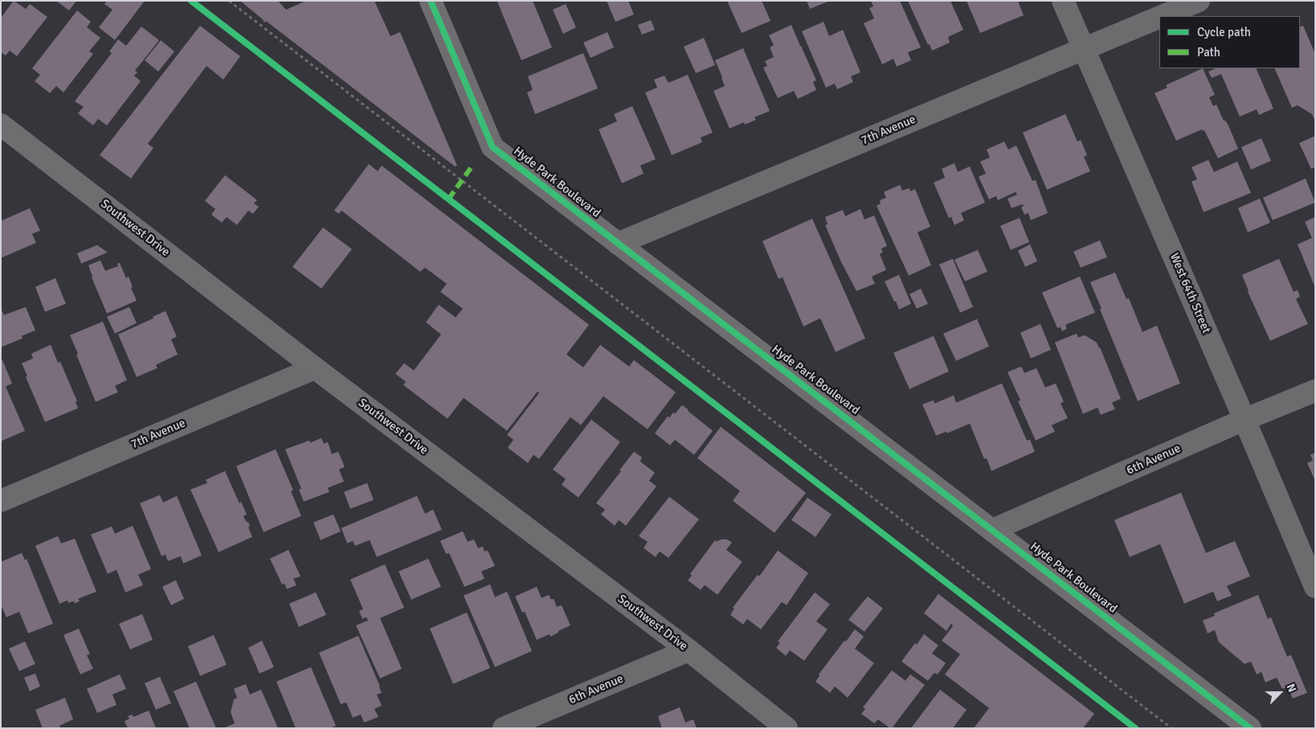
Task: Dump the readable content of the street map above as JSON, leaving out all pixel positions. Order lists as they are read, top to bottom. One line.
{"streets":{"street":["7th Avenue","Hyde Park Boulevard","Southwest Drive","West 64th Street","6th Avenue"]},"crossings":[["7th Avenue","Hyde Park Boulevard"],["7th Avenue","Southwest Drive"],["7th Avenue","West 64th Street"],["Hyde Park Boulevard","6th Avenue"],["Southwest Drive","6th Avenue"],["West 64th Street","6th Avenue"]],"legend":["Cycle path","Path"],"north":"top right"}
